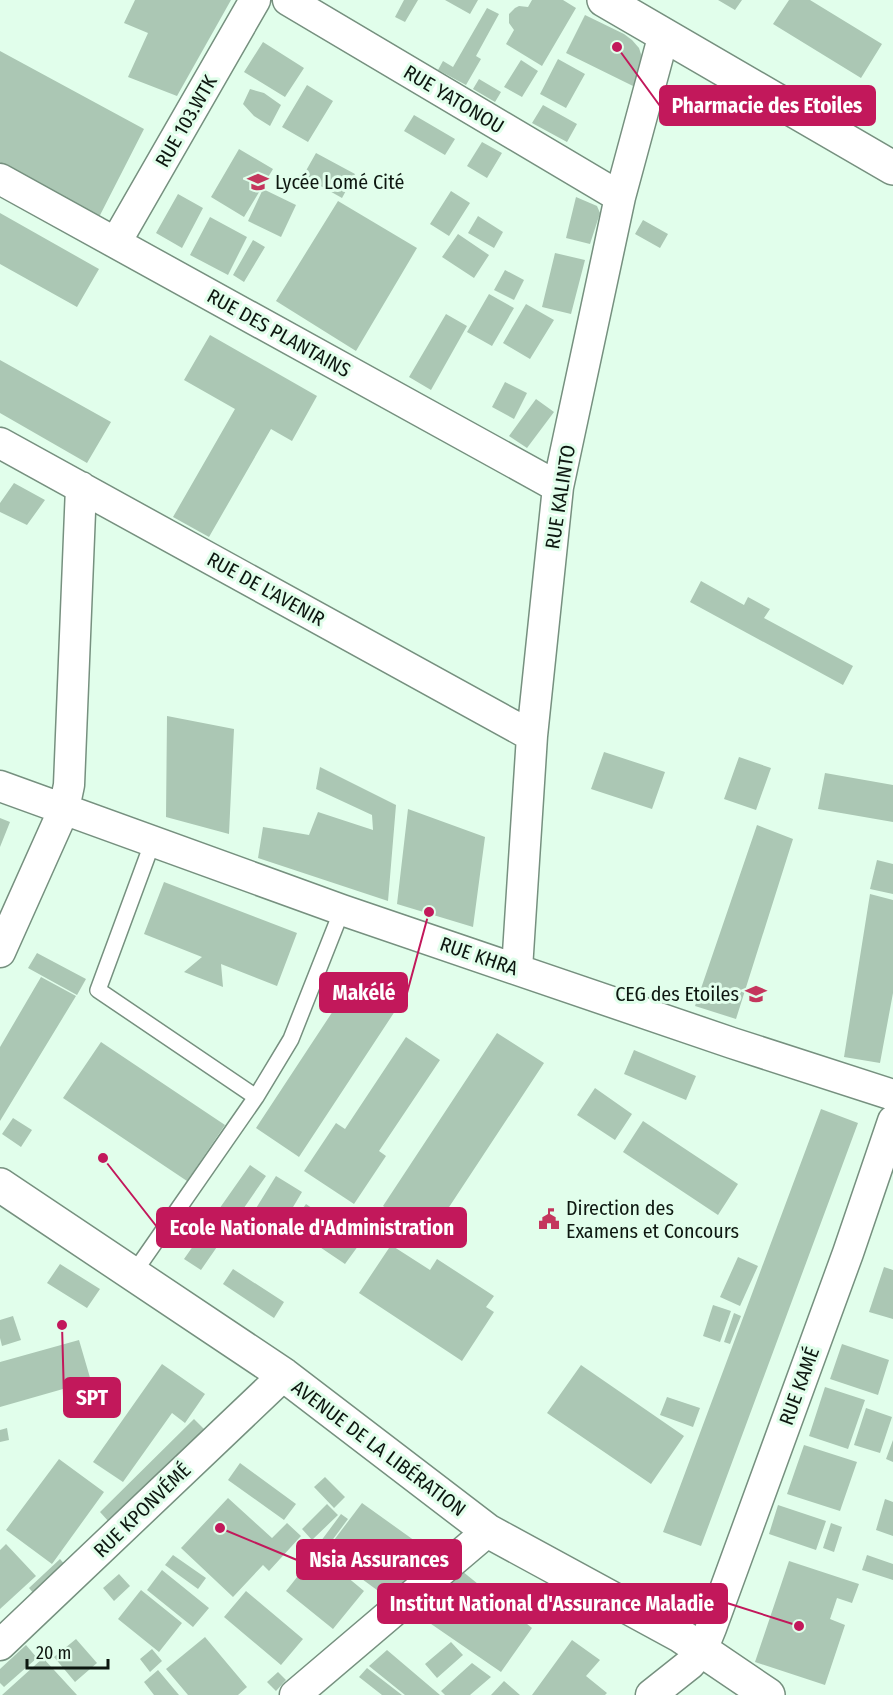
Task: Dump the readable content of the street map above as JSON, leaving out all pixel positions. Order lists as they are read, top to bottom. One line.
{"streets":{"main road":["AVENUE DE LA LIBÉRATION"],"street":["RUE YATONOU","RUE 103.WTK","RUE DES PLANTAINS","RUE KALINTO","RUE DE L'AVENIR","RUE KHRA","RUE KAMÉ","RUE KPONVÉMÉ"]},"crossings":[["RUE YATONOU","RUE KALINTO"],["RUE 103.WTK","RUE DES PLANTAINS"],["RUE DES PLANTAINS","RUE KALINTO"],["RUE KALINTO","RUE DE L'AVENIR"],["RUE KALINTO","RUE KHRA"],["RUE KAMÉ","AVENUE DE LA LIBÉRATION"],["AVENUE DE LA LIBÉRATION","RUE KPONVÉMÉ"]],"places":{"other":["Pharmacie des Etoiles","Makélé","Ecole Nationale d'Administration","SPT","Nsia Assurances","Institut National d'Assurance Maladie"],"school or university":["Lycée Lomé Cité","CEG des Etoiles"],"public building":["Direction des Examens et Concours"]},"scale_bar":"20 m"}
